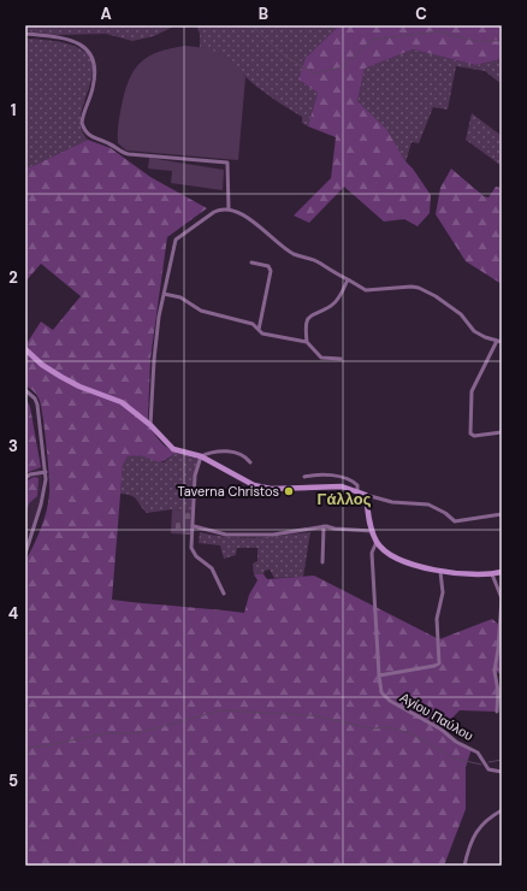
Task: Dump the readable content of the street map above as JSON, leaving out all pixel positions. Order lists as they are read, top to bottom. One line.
{"streets":{"street":["Αγίου Παύλου"]},"districts":["Γάλλος"],"places":["Taverna Christos"],"grid":{"columns":["A","B","C"],"rows":["1","2","3","4","5"]}}
